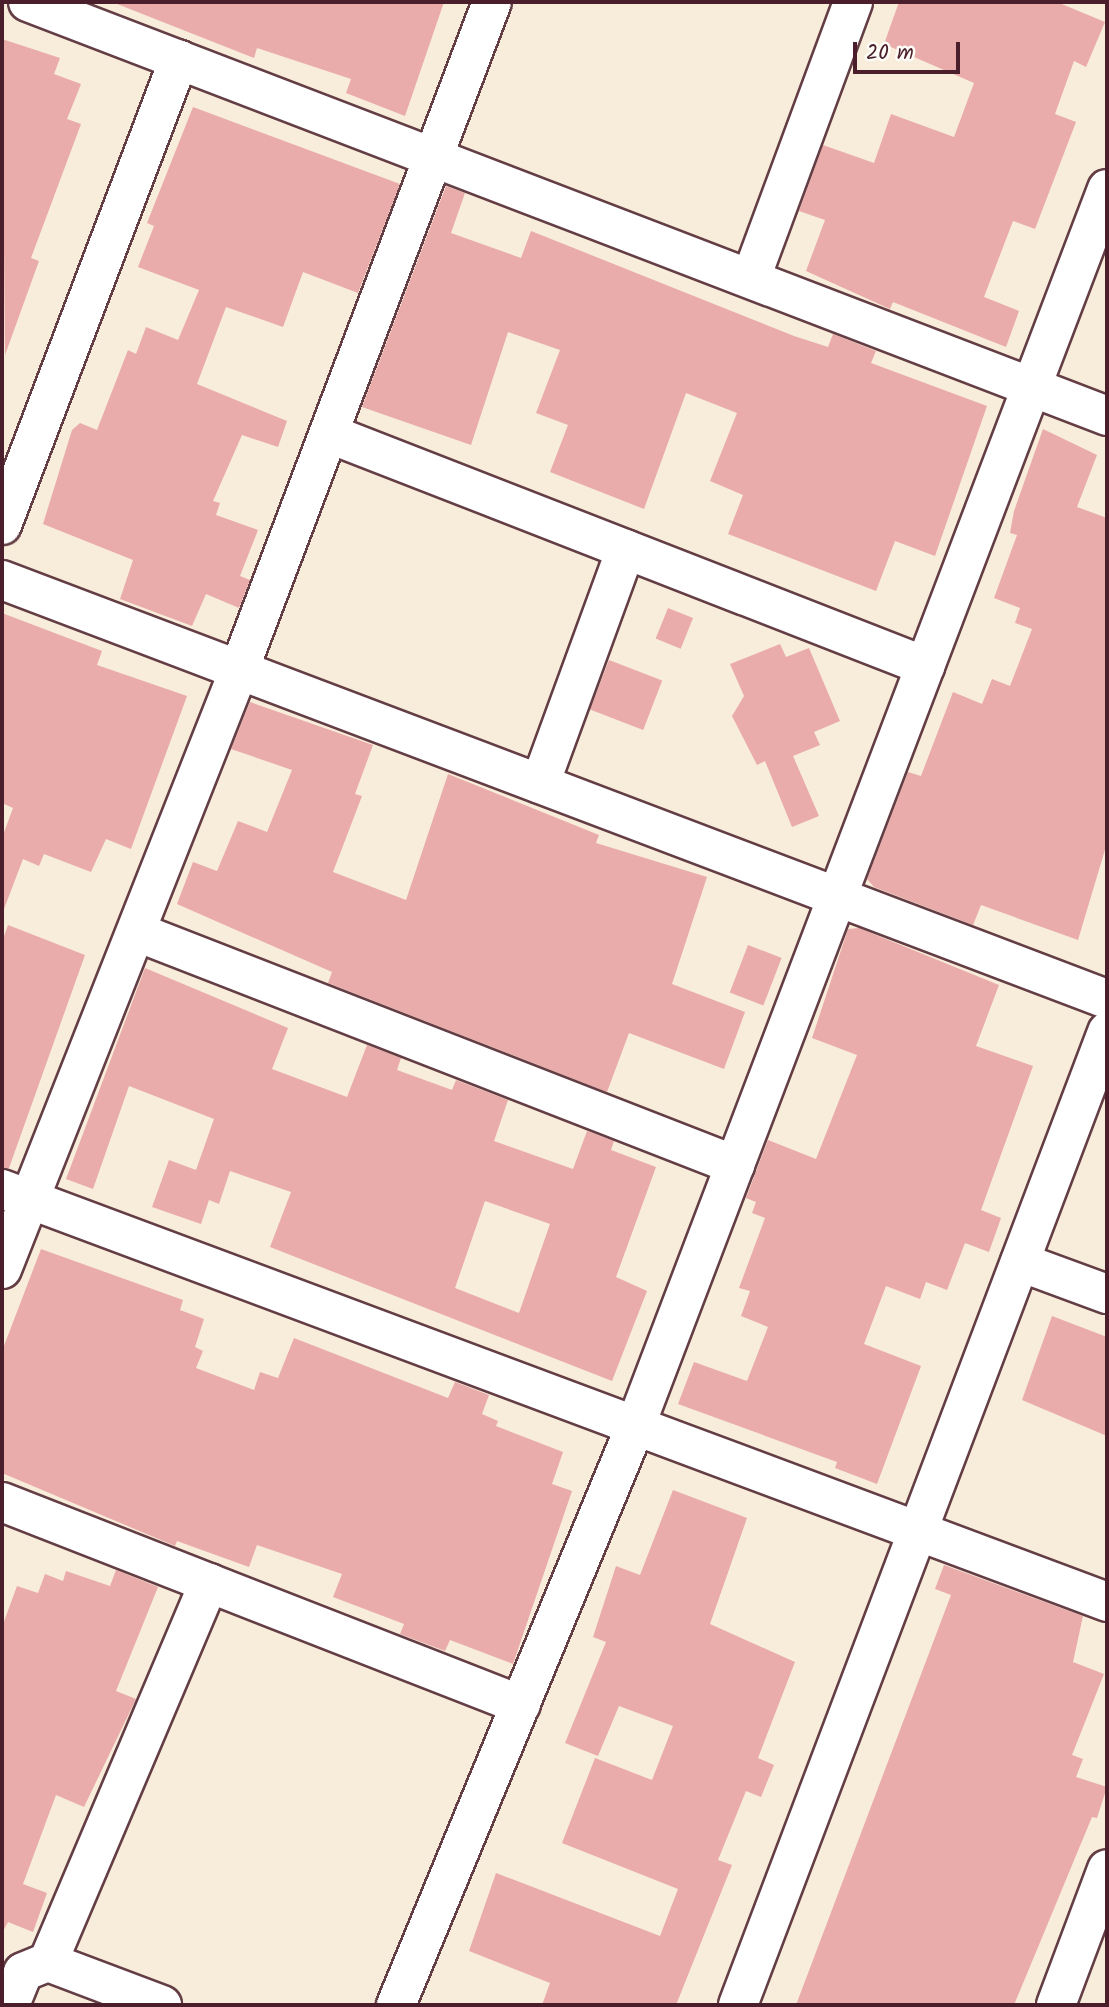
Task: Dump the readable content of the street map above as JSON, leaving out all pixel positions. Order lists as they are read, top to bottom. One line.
{"scale_bar":"20 m"}
